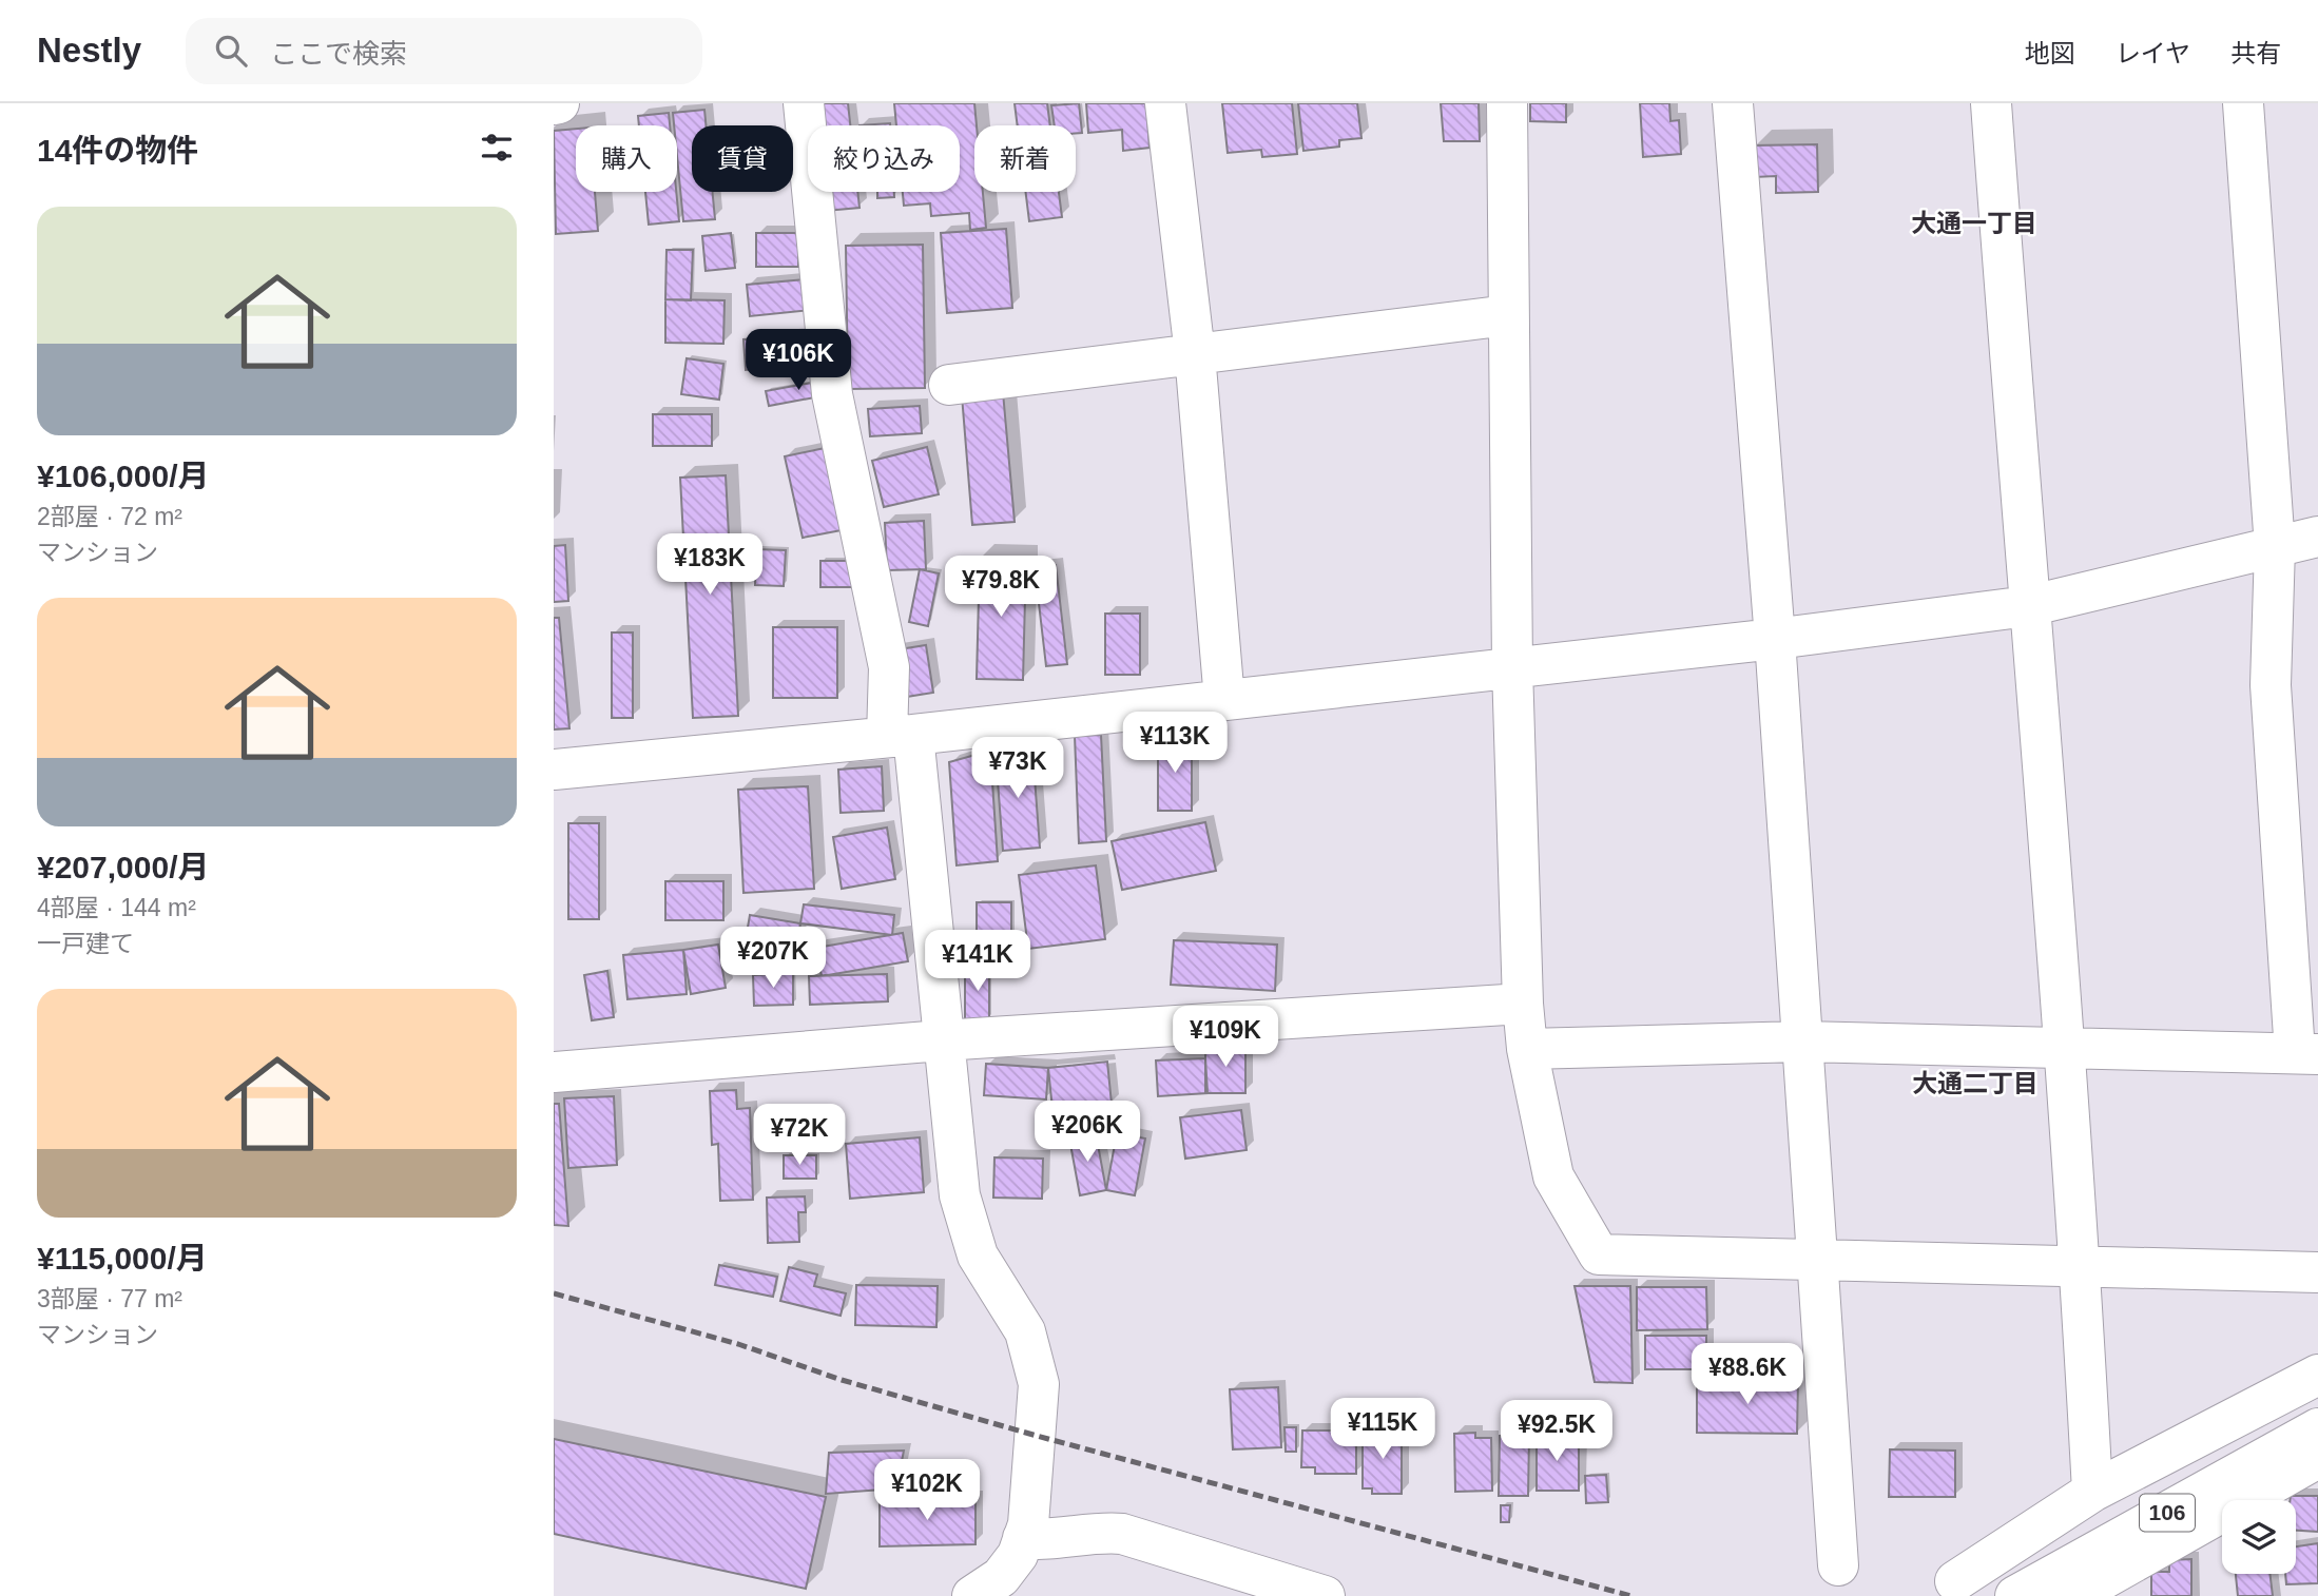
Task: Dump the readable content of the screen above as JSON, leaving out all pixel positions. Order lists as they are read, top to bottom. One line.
{"streets":{"main road":["106"]},"districts":["大通一丁目","大通二丁目"],"page":{"header":"Nestly","search":"ここで検索","nav":["地図","レイヤ","共有"],"heading":"14件の物件","chip":["購入","賃貸","絞り込み","新着"],"list":[{"name":"¥106,000/月","note":"2部屋 · 72 m² · マンション"},{"name":"¥207,000/月","note":"4部屋 · 144 m² · 一戸建て"},{"name":"¥115,000/月","note":"3部屋 · 77 m² · マンション"}],"price":["¥106K","¥183K","¥79.8K","¥113K","¥73K","¥207K","¥141K","¥109K","¥206K","¥72K","¥88.6K","¥115K","¥92.5K","¥102K"]}}
